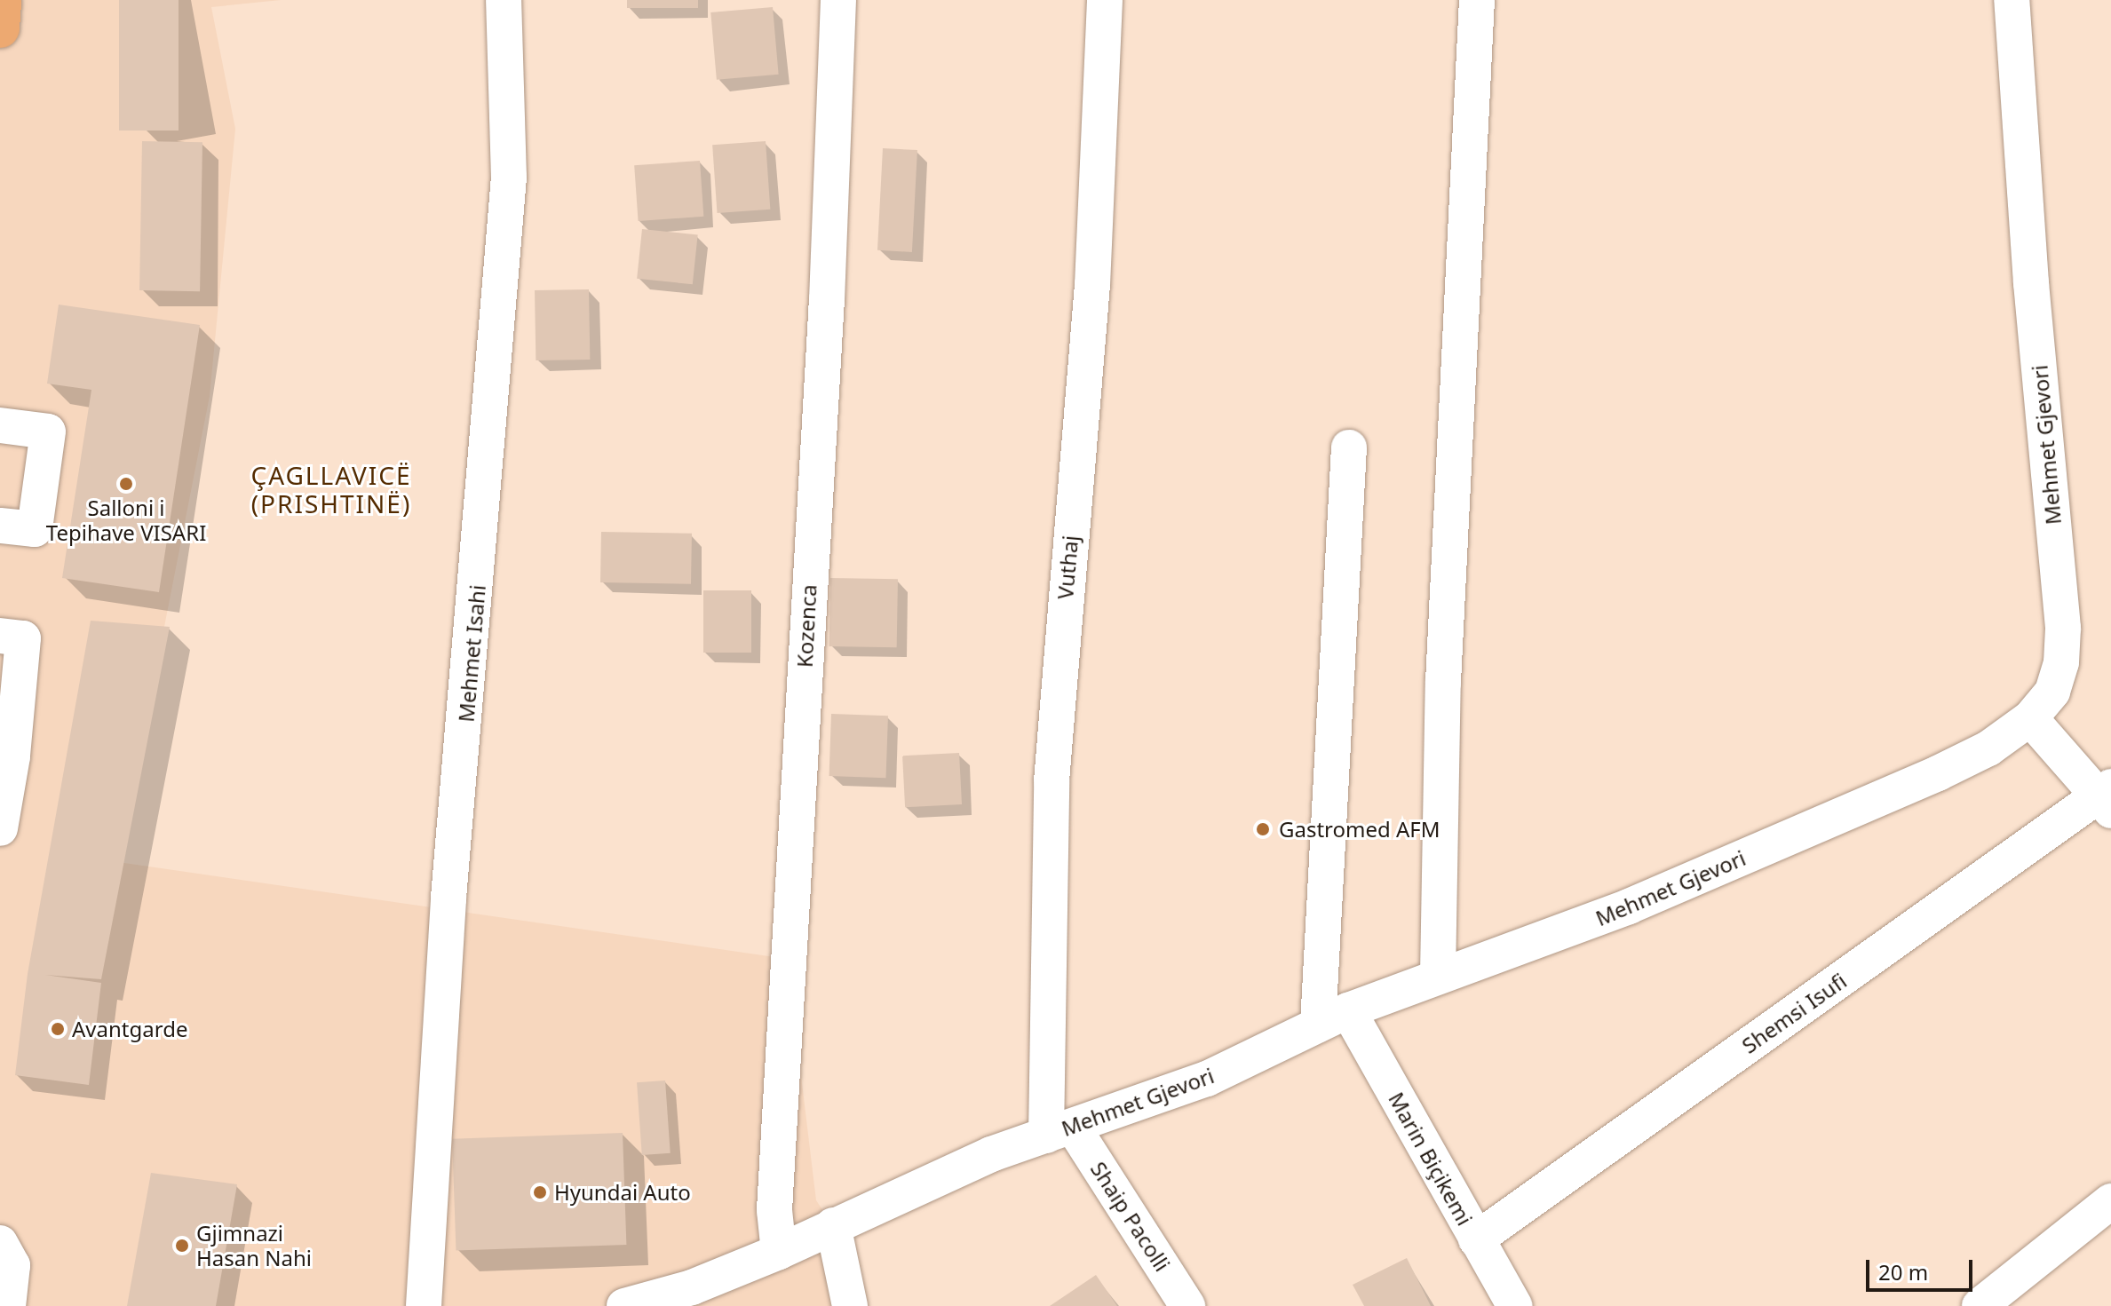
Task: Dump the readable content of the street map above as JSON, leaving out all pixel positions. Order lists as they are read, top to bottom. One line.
{"streets":{"street":["Mehmet Gjevori","Vuthaj","Kozenca","Mehmet Isahi","Shemsi Isufi","Marin Biçikemi","Shaip Pacolli"]},"crossings":[["Mehmet Gjevori","Vuthaj"],["Mehmet Gjevori","Kozenca"],["Mehmet Gjevori","Marin Biçikemi"],["Mehmet Gjevori","Shaip Pacolli"],["Vuthaj","Shaip Pacolli"],["Shemsi Isufi","Marin Biçikemi"]],"districts":["ÇAGLLAVICË (PRISHTINË)"],"places":["Salloni i Tepihave VISARI","Gastromed AFM","Avantgarde","Hyundai Auto","Gjimnazi Hasan Nahi"],"scale_bar":"20 m"}
